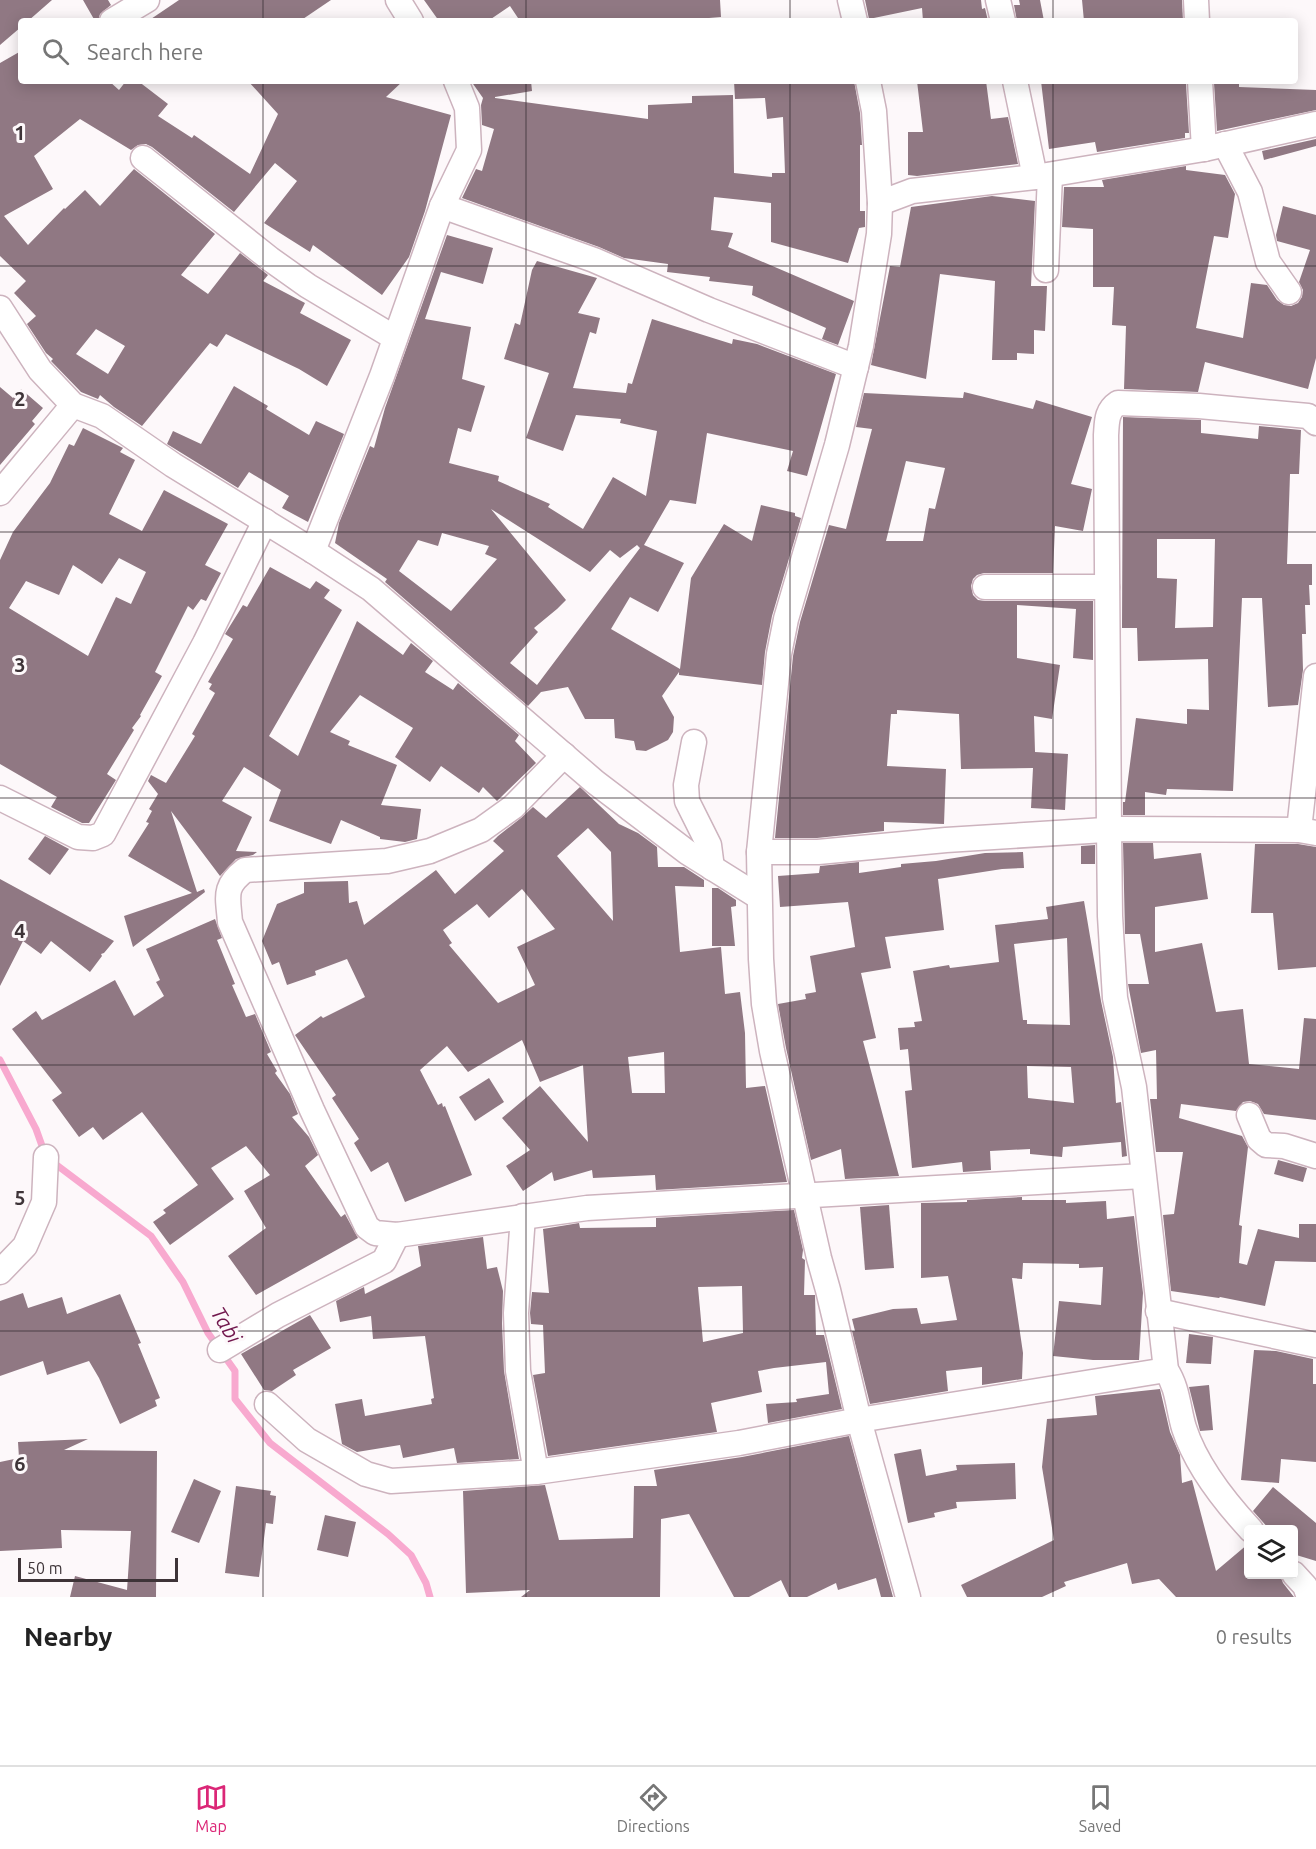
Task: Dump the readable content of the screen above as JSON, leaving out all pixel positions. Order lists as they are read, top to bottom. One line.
{"water":["Tabi"],"scale_bar":"50 m","page":{"search":"Search here","scale":"50 m","heading":["Nearby","0 results"],"nav":["Map","Directions","Saved"]},"grid":{"rows":["1","2","3","4","5","6"]}}
